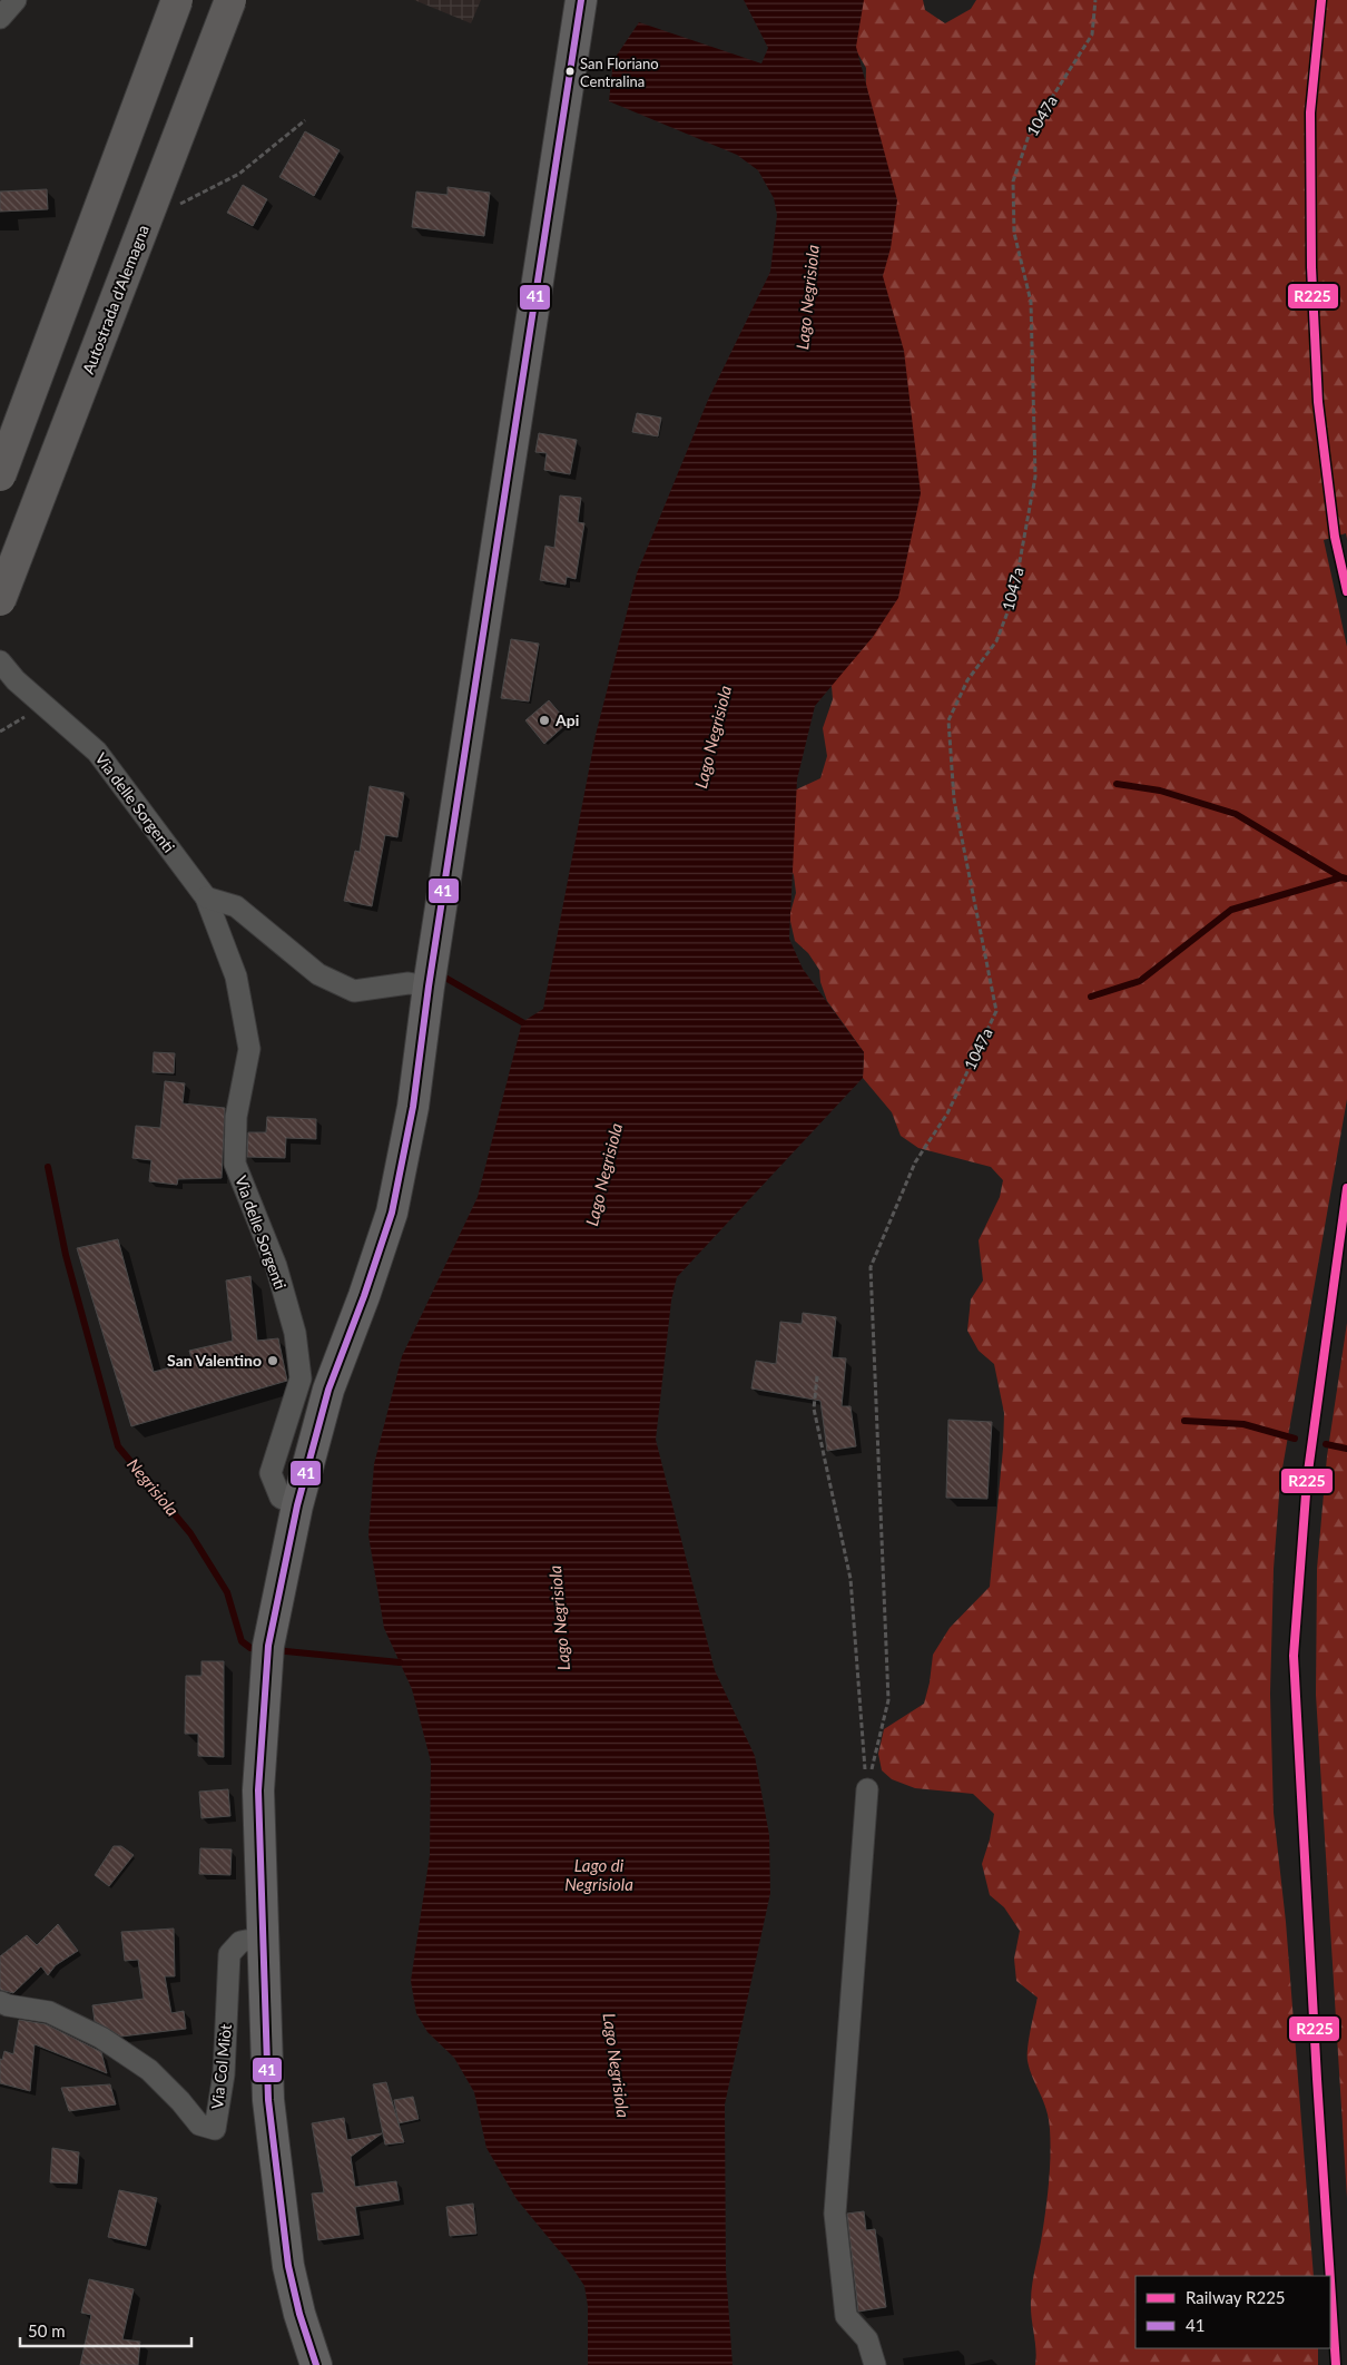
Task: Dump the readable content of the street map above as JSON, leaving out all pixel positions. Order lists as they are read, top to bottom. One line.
{"streets":{"highway":["Autostrada d'Alemagna"],"street":["Via delle Sorgenti","Via Col Miòt"],"path":["1047a"]},"water":["Lago Negrisiola","Negrisiola","Lago di Negrisiola"],"places":["San Floriano Centralina","Api","San Valentino"],"lines":["rail line R225","transit line 41"],"legend":["Railway R225","41"],"scale_bar":"50 m"}
